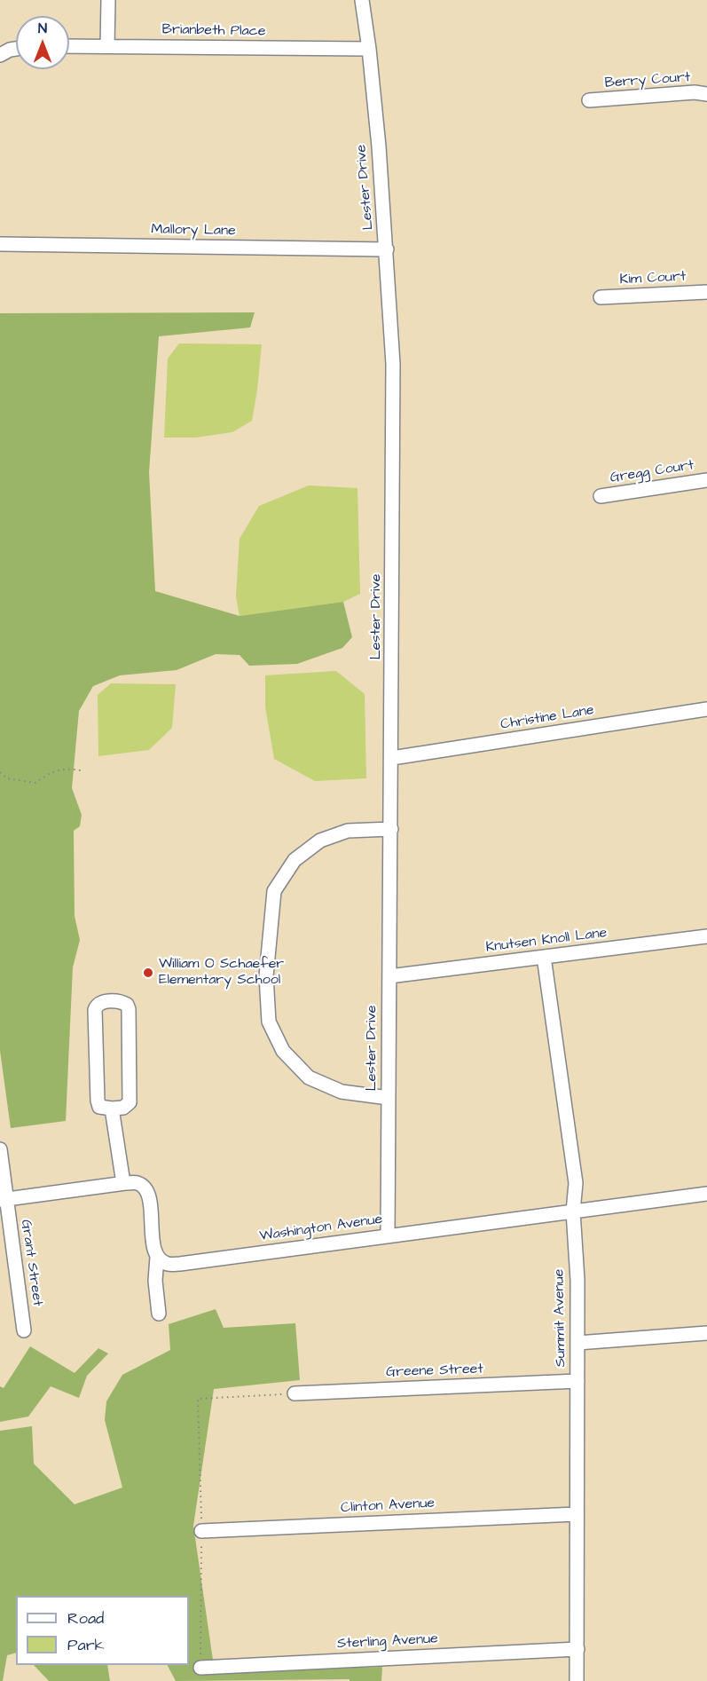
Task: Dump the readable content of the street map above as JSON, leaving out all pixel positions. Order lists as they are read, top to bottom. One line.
{"streets":{"street":["Brianbeth Place","Berry Court","Lester Drive","Mallory Lane","Kim Court","Gregg Court","Christine Lane","Knutsen Knoll Lane","Washington Avenue","Grant Street","Summit Avenue","Greene Street","Clinton Avenue","Sterling Avenue"]},"crossings":[["Brianbeth Place","Lester Drive"],["Lester Drive","Mallory Lane"],["Lester Drive","Christine Lane"],["Lester Drive","Knutsen Knoll Lane"],["Lester Drive","Washington Avenue"],["Knutsen Knoll Lane","Summit Avenue"],["Washington Avenue","Summit Avenue"],["Summit Avenue","Greene Street"],["Summit Avenue","Clinton Avenue"],["Summit Avenue","Sterling Avenue"]],"places":["William O Schaefer Elementary School"],"legend":["Road","Park"],"north":"top"}
